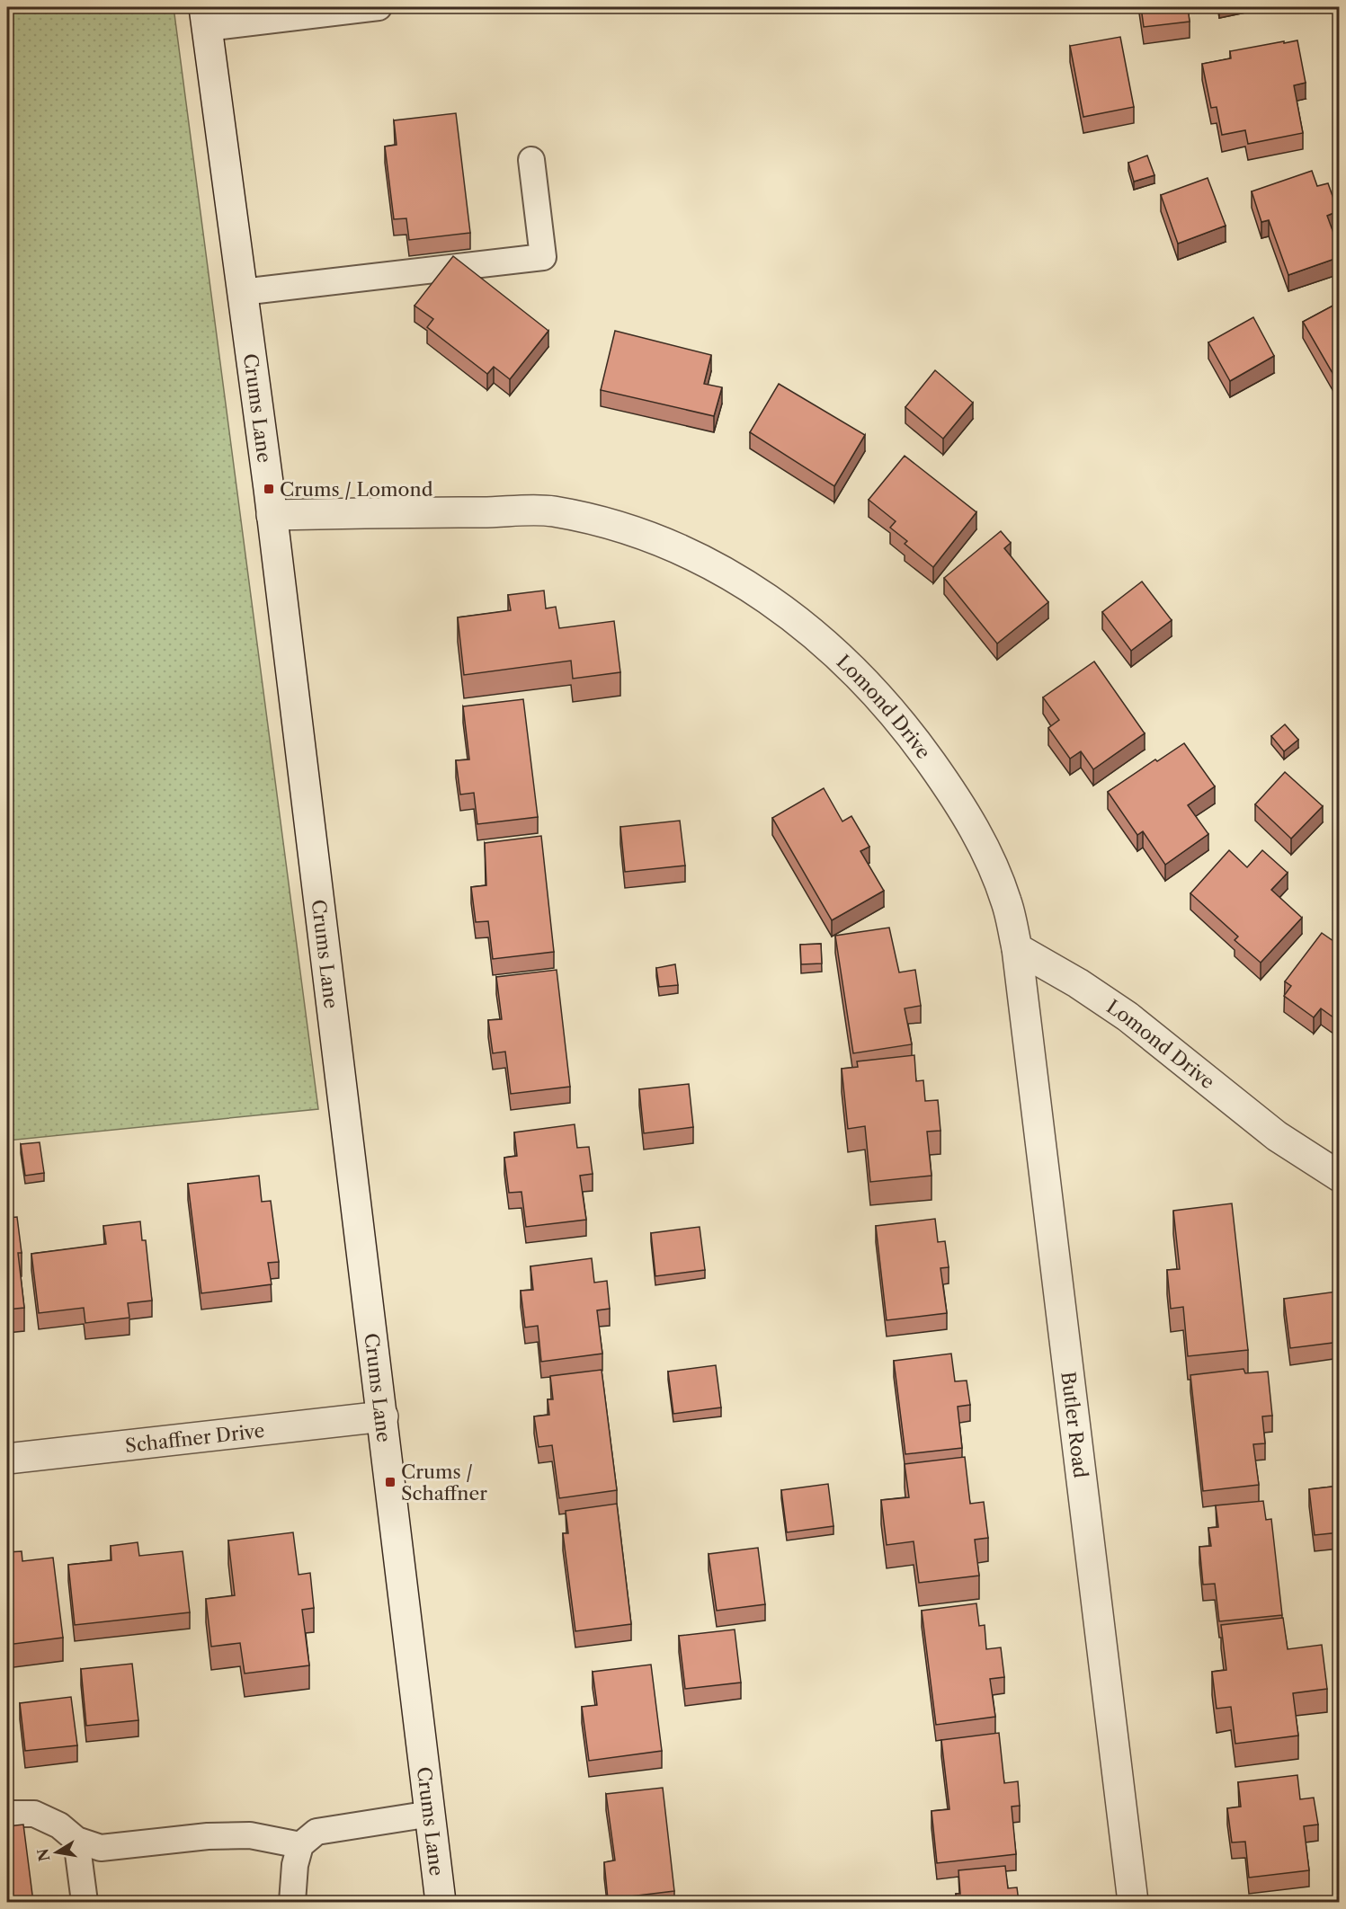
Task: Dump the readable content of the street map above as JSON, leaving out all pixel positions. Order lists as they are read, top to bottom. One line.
{"streets":{"street":["Crums Lane","Lomond Drive","Butler Road","Schaffner Drive"]},"crossings":[["Crums Lane","Lomond Drive"],["Crums Lane","Schaffner Drive"],["Lomond Drive","Butler Road"]],"places":{"transit":["Crums / Lomond","Crums / Schaffner"]},"north":"left"}
